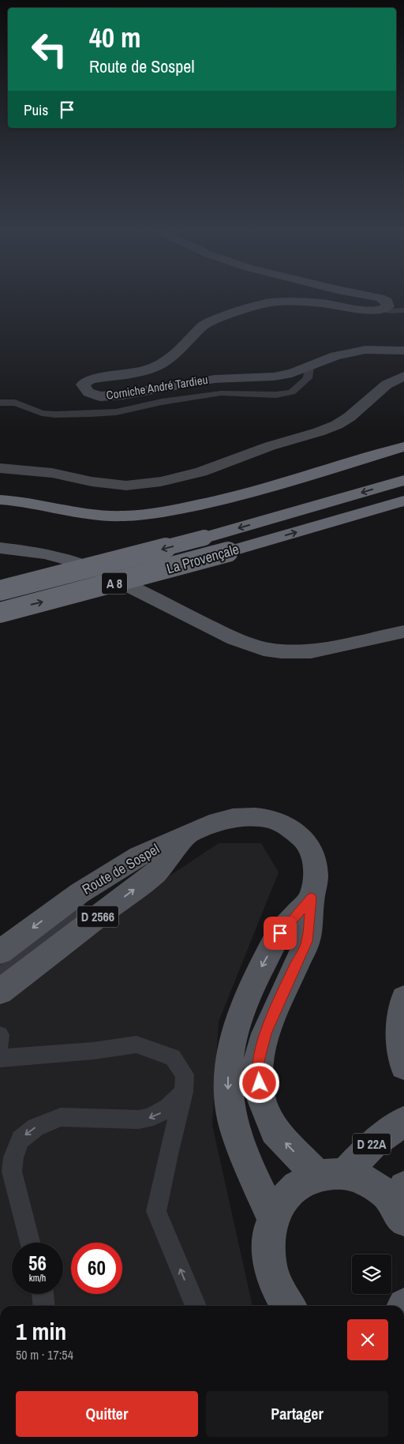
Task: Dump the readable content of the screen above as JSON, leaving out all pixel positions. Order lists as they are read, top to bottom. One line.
{"streets":{"highway":["La Provençale","A 8"],"main road":["Route de Sospel","D 2566","D 22A"],"street":["Corniche André Tardieu"]},"crossings":[["Route de Sospel","D 22A"]],"page":{"turn":["40 m","Route de Sospel"],"then":"Puis","speed":"56 km/h","limit":"60","heading":["1 min","50 m · 17:54"],"buttons":["Quitter","Partager"]}}
